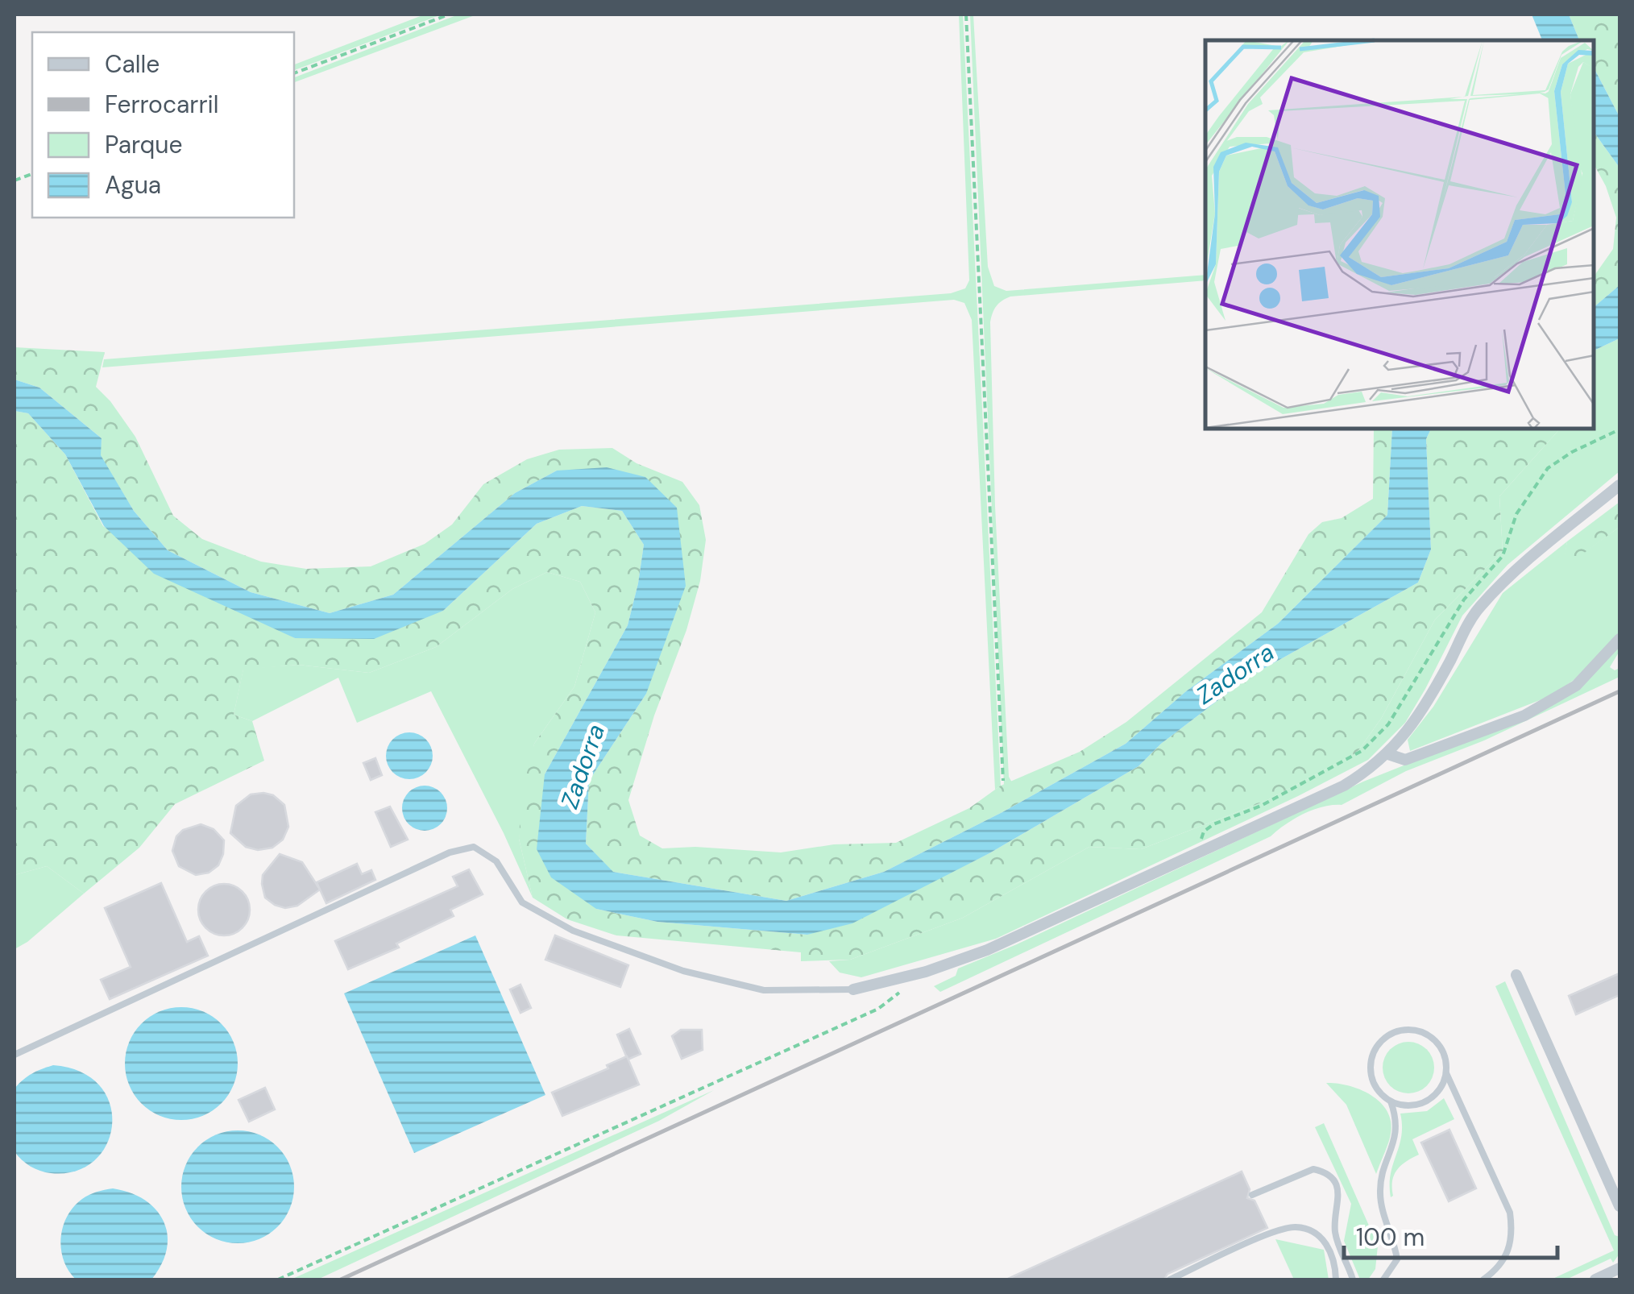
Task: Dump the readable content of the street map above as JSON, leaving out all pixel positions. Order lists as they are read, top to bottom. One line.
{"water":["Zadorra"],"legend":["Calle","Ferrocarril","Parque","Agua"],"scale_bar":"100 m"}
